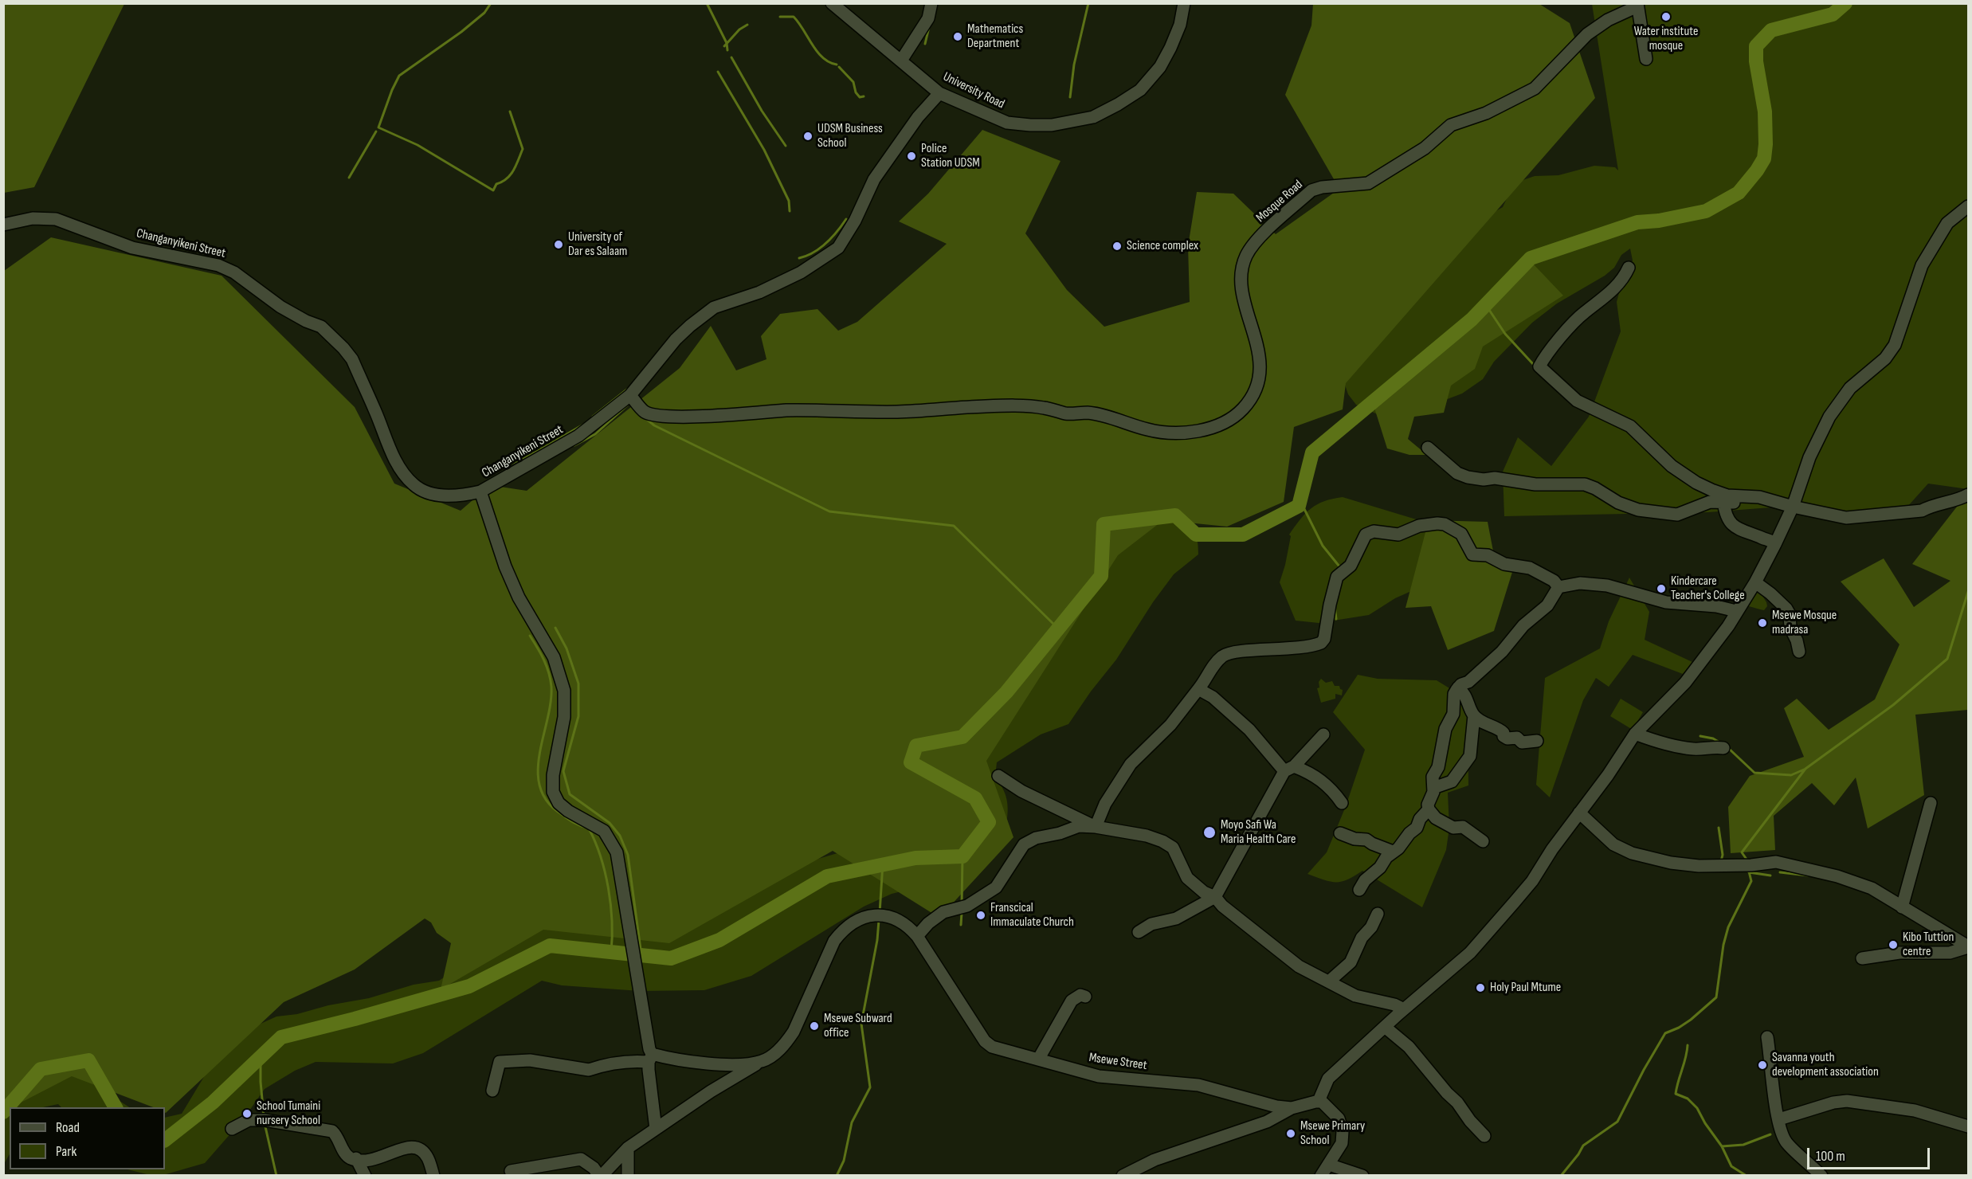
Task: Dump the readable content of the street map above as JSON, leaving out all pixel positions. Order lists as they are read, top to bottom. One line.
{"streets":{"street":["University Road","Mosque Road","Changanyikeni Street","Msewe Street"]},"crossings":[["University Road","Changanyikeni Street"],["Mosque Road","Changanyikeni Street"]],"places":["Water institute mosque","Mathematics Department","UDSM Business School","Police Station UDSM","University of Dar es Salaam","Science complex","Kindercare Teacher's College","Msewe Mosque madrasa","Moyo Safi Wa Maria Health Care","Franscical Immaculate Church","Kibo Tuttion centre","Holy Paul Mtume","Msewe Subward office","Savanna youth development association","School Tumaini nursery School","Msewe Primary School"],"legend":["Road","Park"],"scale_bar":"100 m"}
